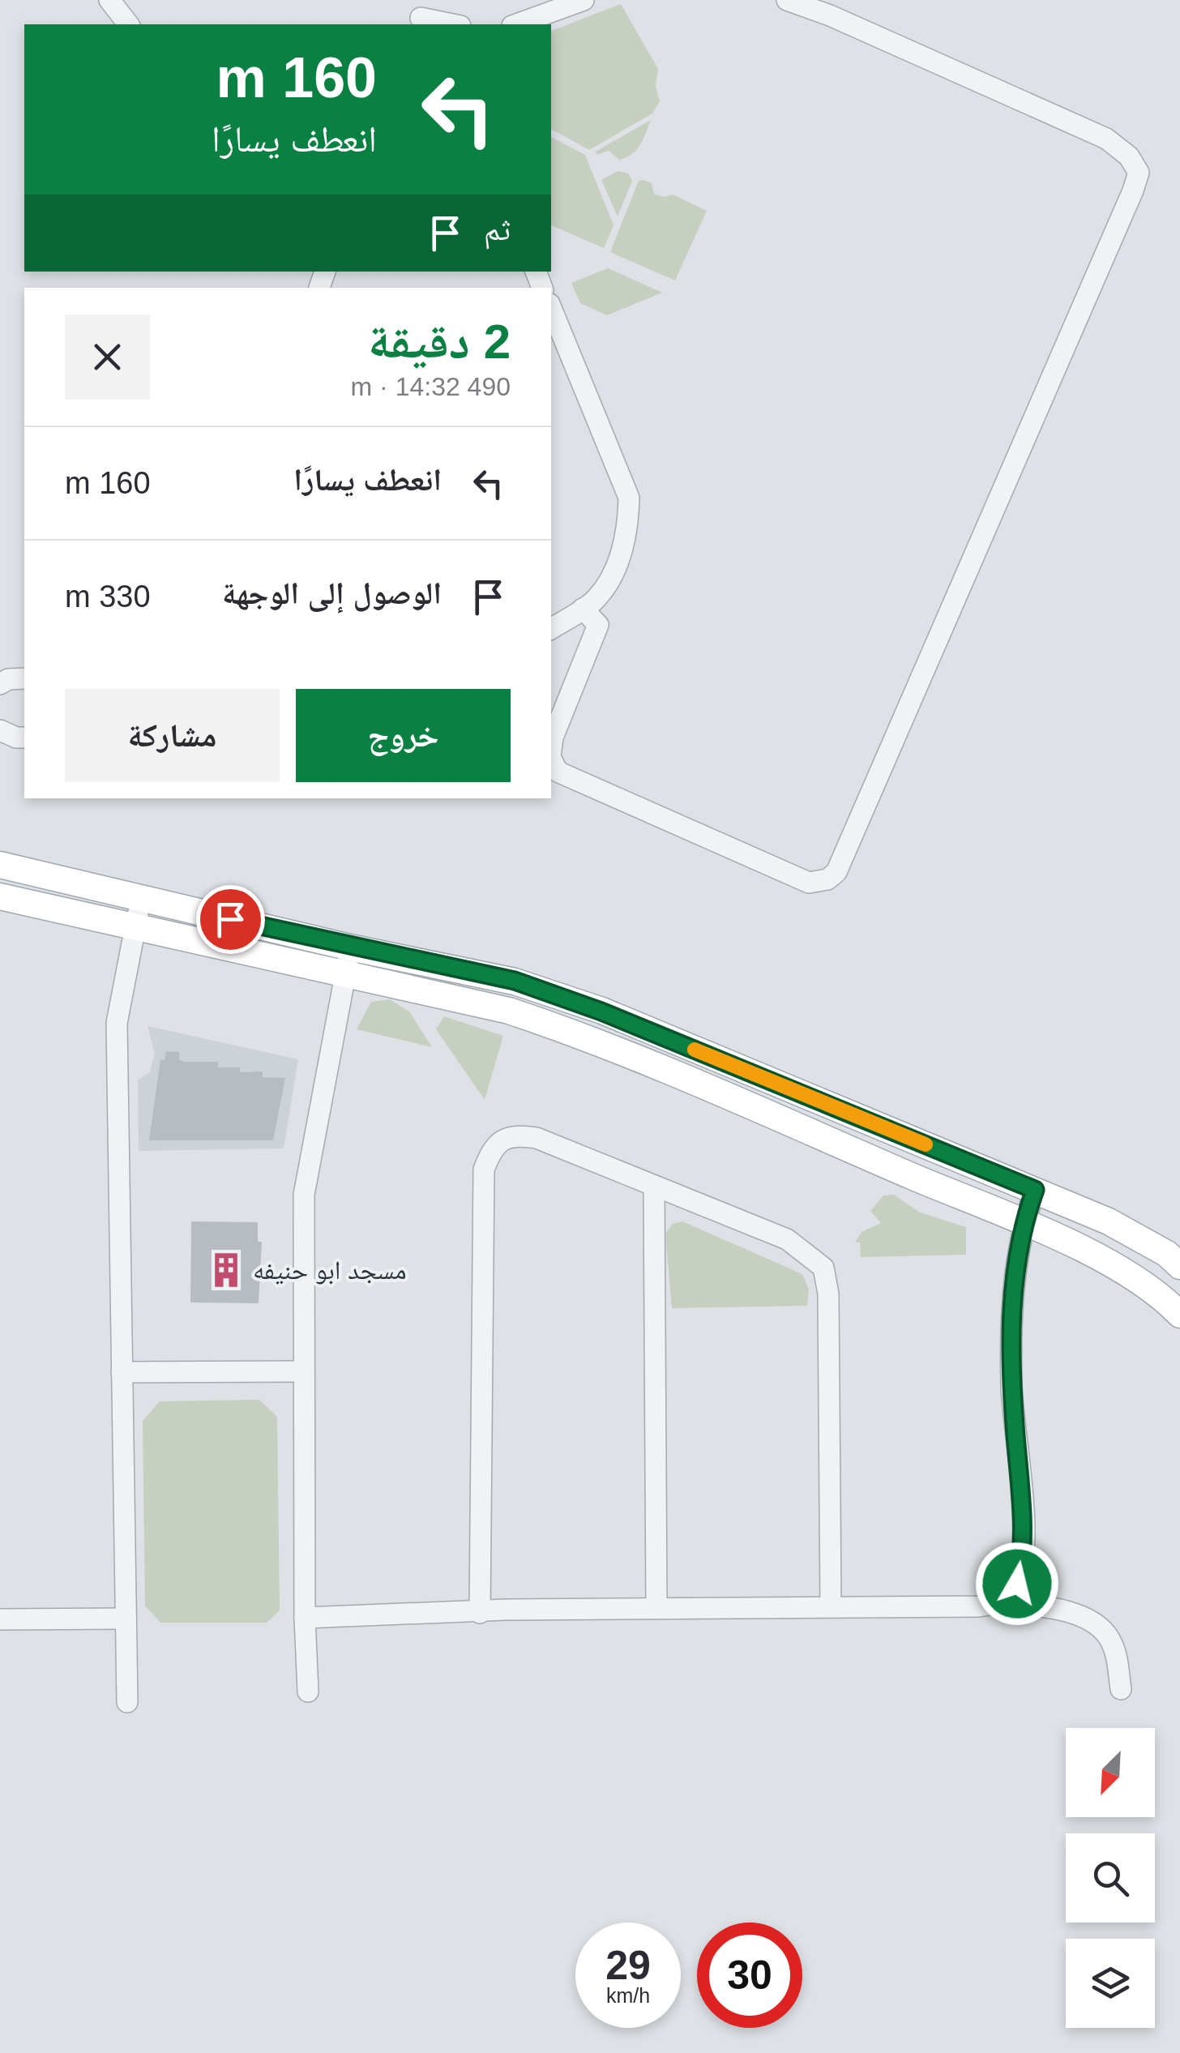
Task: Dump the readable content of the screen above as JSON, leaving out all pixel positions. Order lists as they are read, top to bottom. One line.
{"places":{"building":["مسجد ابو حنيفه"]},"north":"bottom left","page":{"turn":["160 m","انعطف يسارًا"],"then":"ثم","heading":["2 دقيقة","490 m · 14:32"],"list":[{"name":"انعطف يسارًا","value":"160 m"},{"name":"الوصول إلى الوجهة","value":"330 m"}],"buttons":["خروج","مشاركة"],"speed":"29 km/h","limit":"30"}}
